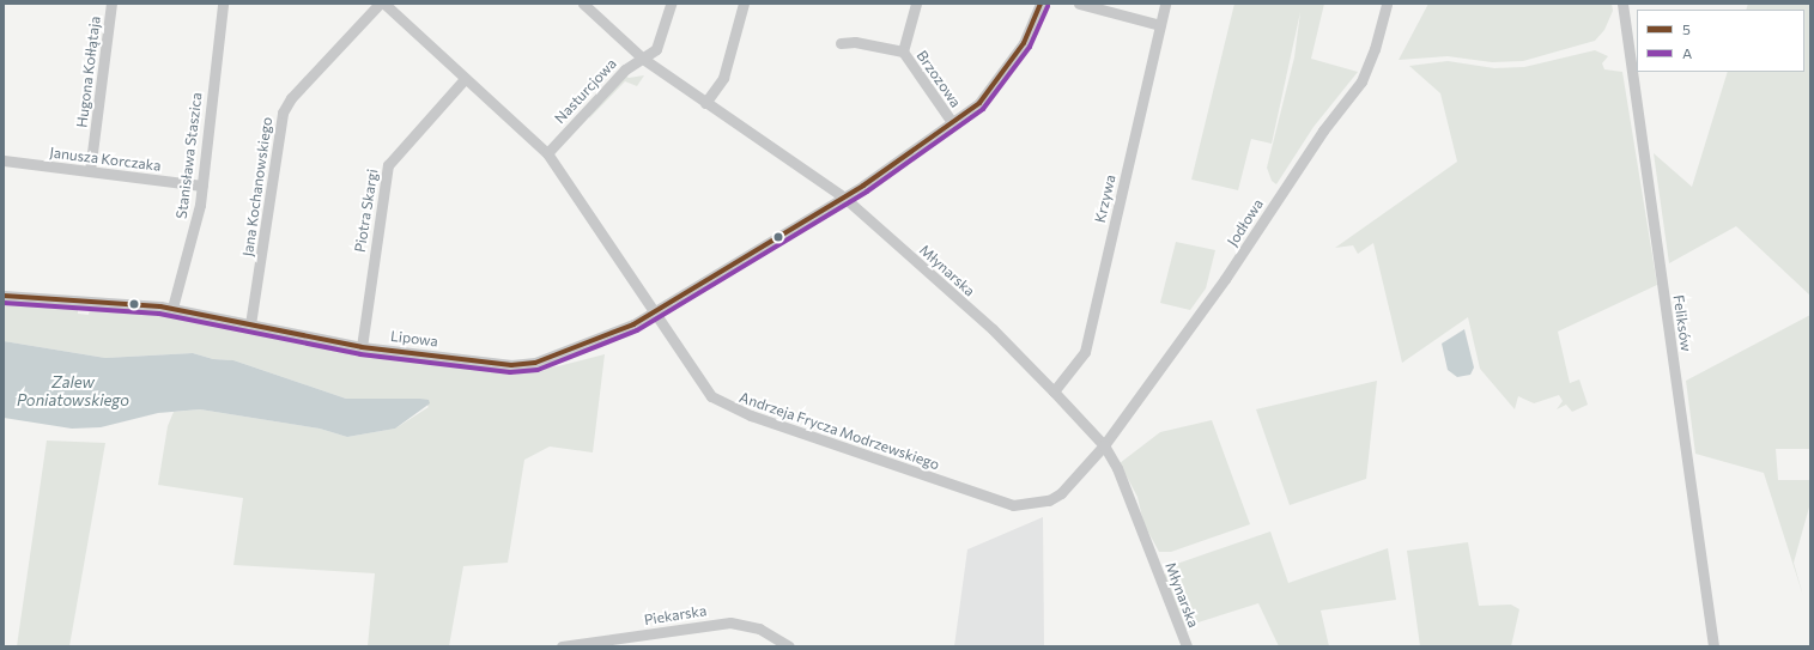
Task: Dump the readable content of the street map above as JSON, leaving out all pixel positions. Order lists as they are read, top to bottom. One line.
{"streets":{"street":["Hugona Kołłątaja","Brzozowa","Nasturcjowa","Stanisława Staszica","Janusza Korczaka","Jana Kochanowskiego","Krzywa","Piotra Skargi","Jodłowa","Młynarska","Feliksów","Lipowa","Andrzeja Frycza Modrzewskiego","Piekarska"]},"crossings":[["Hugona Kołłątaja","Janusza Korczaka"],["Brzozowa","Lipowa"],["Nasturcjowa","Młynarska"],["Nasturcjowa","Andrzeja Frycza Modrzewskiego"],["Stanisława Staszica","Janusza Korczaka"],["Stanisława Staszica","Lipowa"],["Jana Kochanowskiego","Lipowa"],["Krzywa","Młynarska"],["Piotra Skargi","Lipowa"],["Piotra Skargi","Andrzeja Frycza Modrzewskiego"],["Jodłowa","Młynarska"],["Jodłowa","Andrzeja Frycza Modrzewskiego"],["Młynarska","Lipowa"],["Młynarska","Andrzeja Frycza Modrzewskiego"],["Lipowa","Andrzeja Frycza Modrzewskiego"]],"water":["Zalew Poniatowskiego"],"lines":["transit line 5","transit line A"],"legend":["5","A"]}
